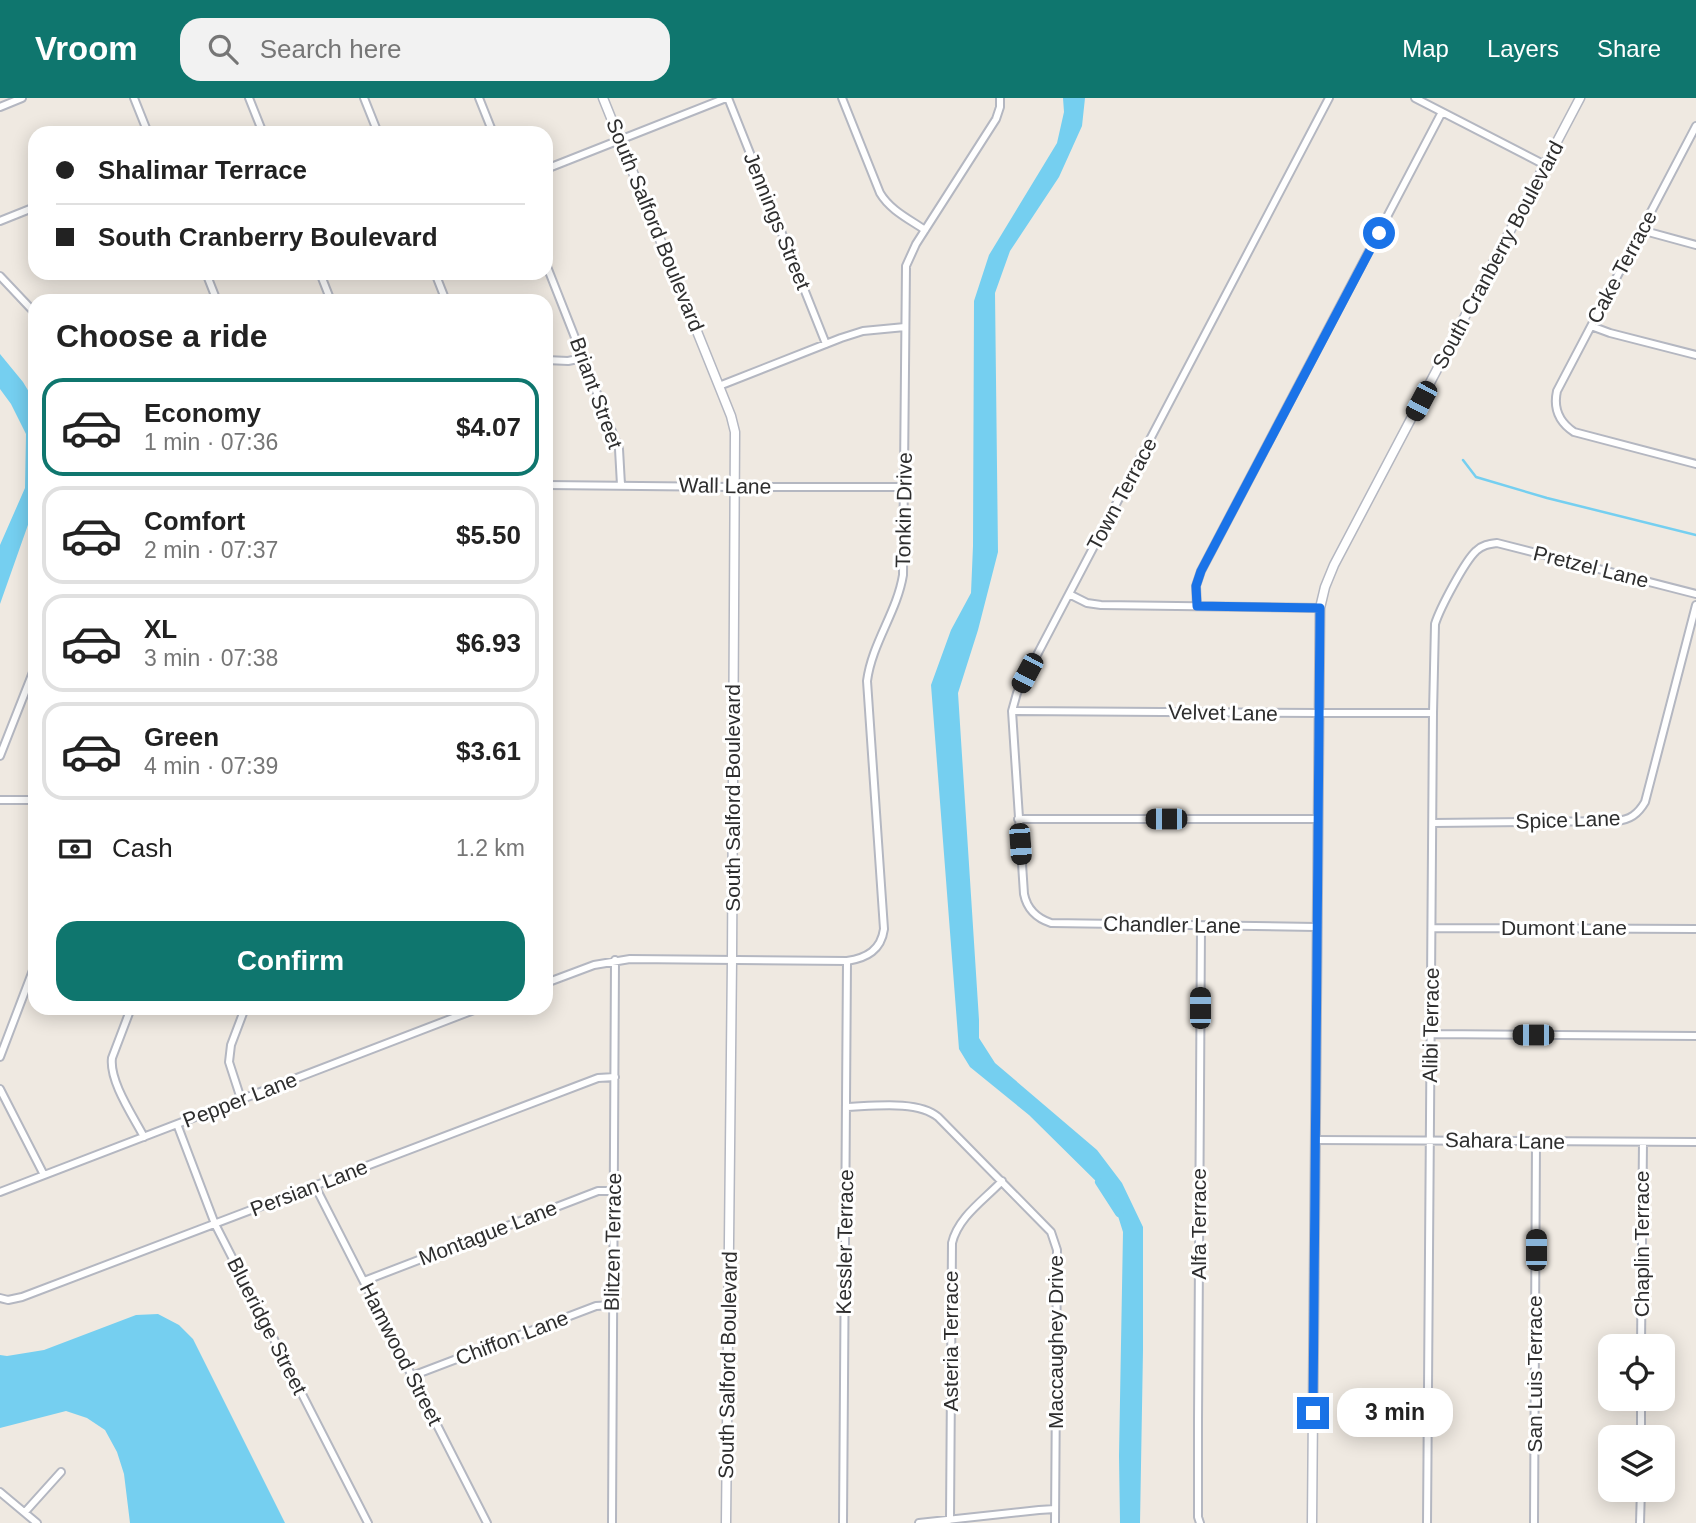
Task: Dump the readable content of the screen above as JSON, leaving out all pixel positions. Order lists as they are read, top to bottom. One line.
{"streets":{"street":["Jennings Street","South Salford Boulevard","South Cranberry Boulevard","Cake Terrace","Briant Street","Wall Lane","Town Terrace","Tonkin Drive","Pretzel Lane","Velvet Lane","Spice Lane","Chandler Lane","Dumont Lane","Alibi Terrace","Pepper Lane","Sahara Lane","Persian Lane","Alfa Terrace","Montague Lane","Blitzen Terrace","Kessler Terrace","Chaplin Terrace","Blueridge Street","Chiffon Lane","Asteria Terrace","Maccaughey Drive","Hamwood Street","San Luis Terrace"]},"crossings":[["South Salford Boulevard","Wall Lane"],["South Cranberry Boulevard","Velvet Lane"],["South Cranberry Boulevard","Chandler Lane"],["South Cranberry Boulevard","Sahara Lane"],["Briant Street","Wall Lane"],["Wall Lane","Tonkin Drive"],["Town Terrace","Velvet Lane"],["Town Terrace","Chandler Lane"],["Tonkin Drive","Kessler Terrace"],["Pretzel Lane","Alibi Terrace"],["Velvet Lane","Alibi Terrace"],["Spice Lane","Alibi Terrace"],["Chandler Lane","Alfa Terrace"],["Dumont Lane","Alibi Terrace"],["Alibi Terrace","Sahara Lane"],["Pepper Lane","Blueridge Street"],["Sahara Lane","Chaplin Terrace"],["Sahara Lane","San Luis Terrace"],["Persian Lane","Blitzen Terrace"],["Persian Lane","Blueridge Street"],["Persian Lane","Hamwood Street"],["Montague Lane","Blitzen Terrace"],["Montague Lane","Hamwood Street"],["Blitzen Terrace","Chiffon Lane"],["Kessler Terrace","Maccaughey Drive"],["Chiffon Lane","Hamwood Street"],["Asteria Terrace","Maccaughey Drive"]],"page":{"header":"Vroom","search":"Search here","nav":["Map","Layers","Share"],"banner":["Shalimar Terrace","South Cranberry Boulevard"],"heading":"Choose a ride","list":[{"name":"Economy","note":"1 min · 07:36","value":"$4.07"},{"name":"Comfort","note":"2 min · 07:37","value":"$5.50"},{"name":"XL","note":"3 min · 07:38","value":"$6.93"},{"name":"Green","note":"4 min · 07:39","value":"$3.61"}],"pay":["Cash","1.2 km"],"buttons":"Confirm","bubble":"3 min"}}
